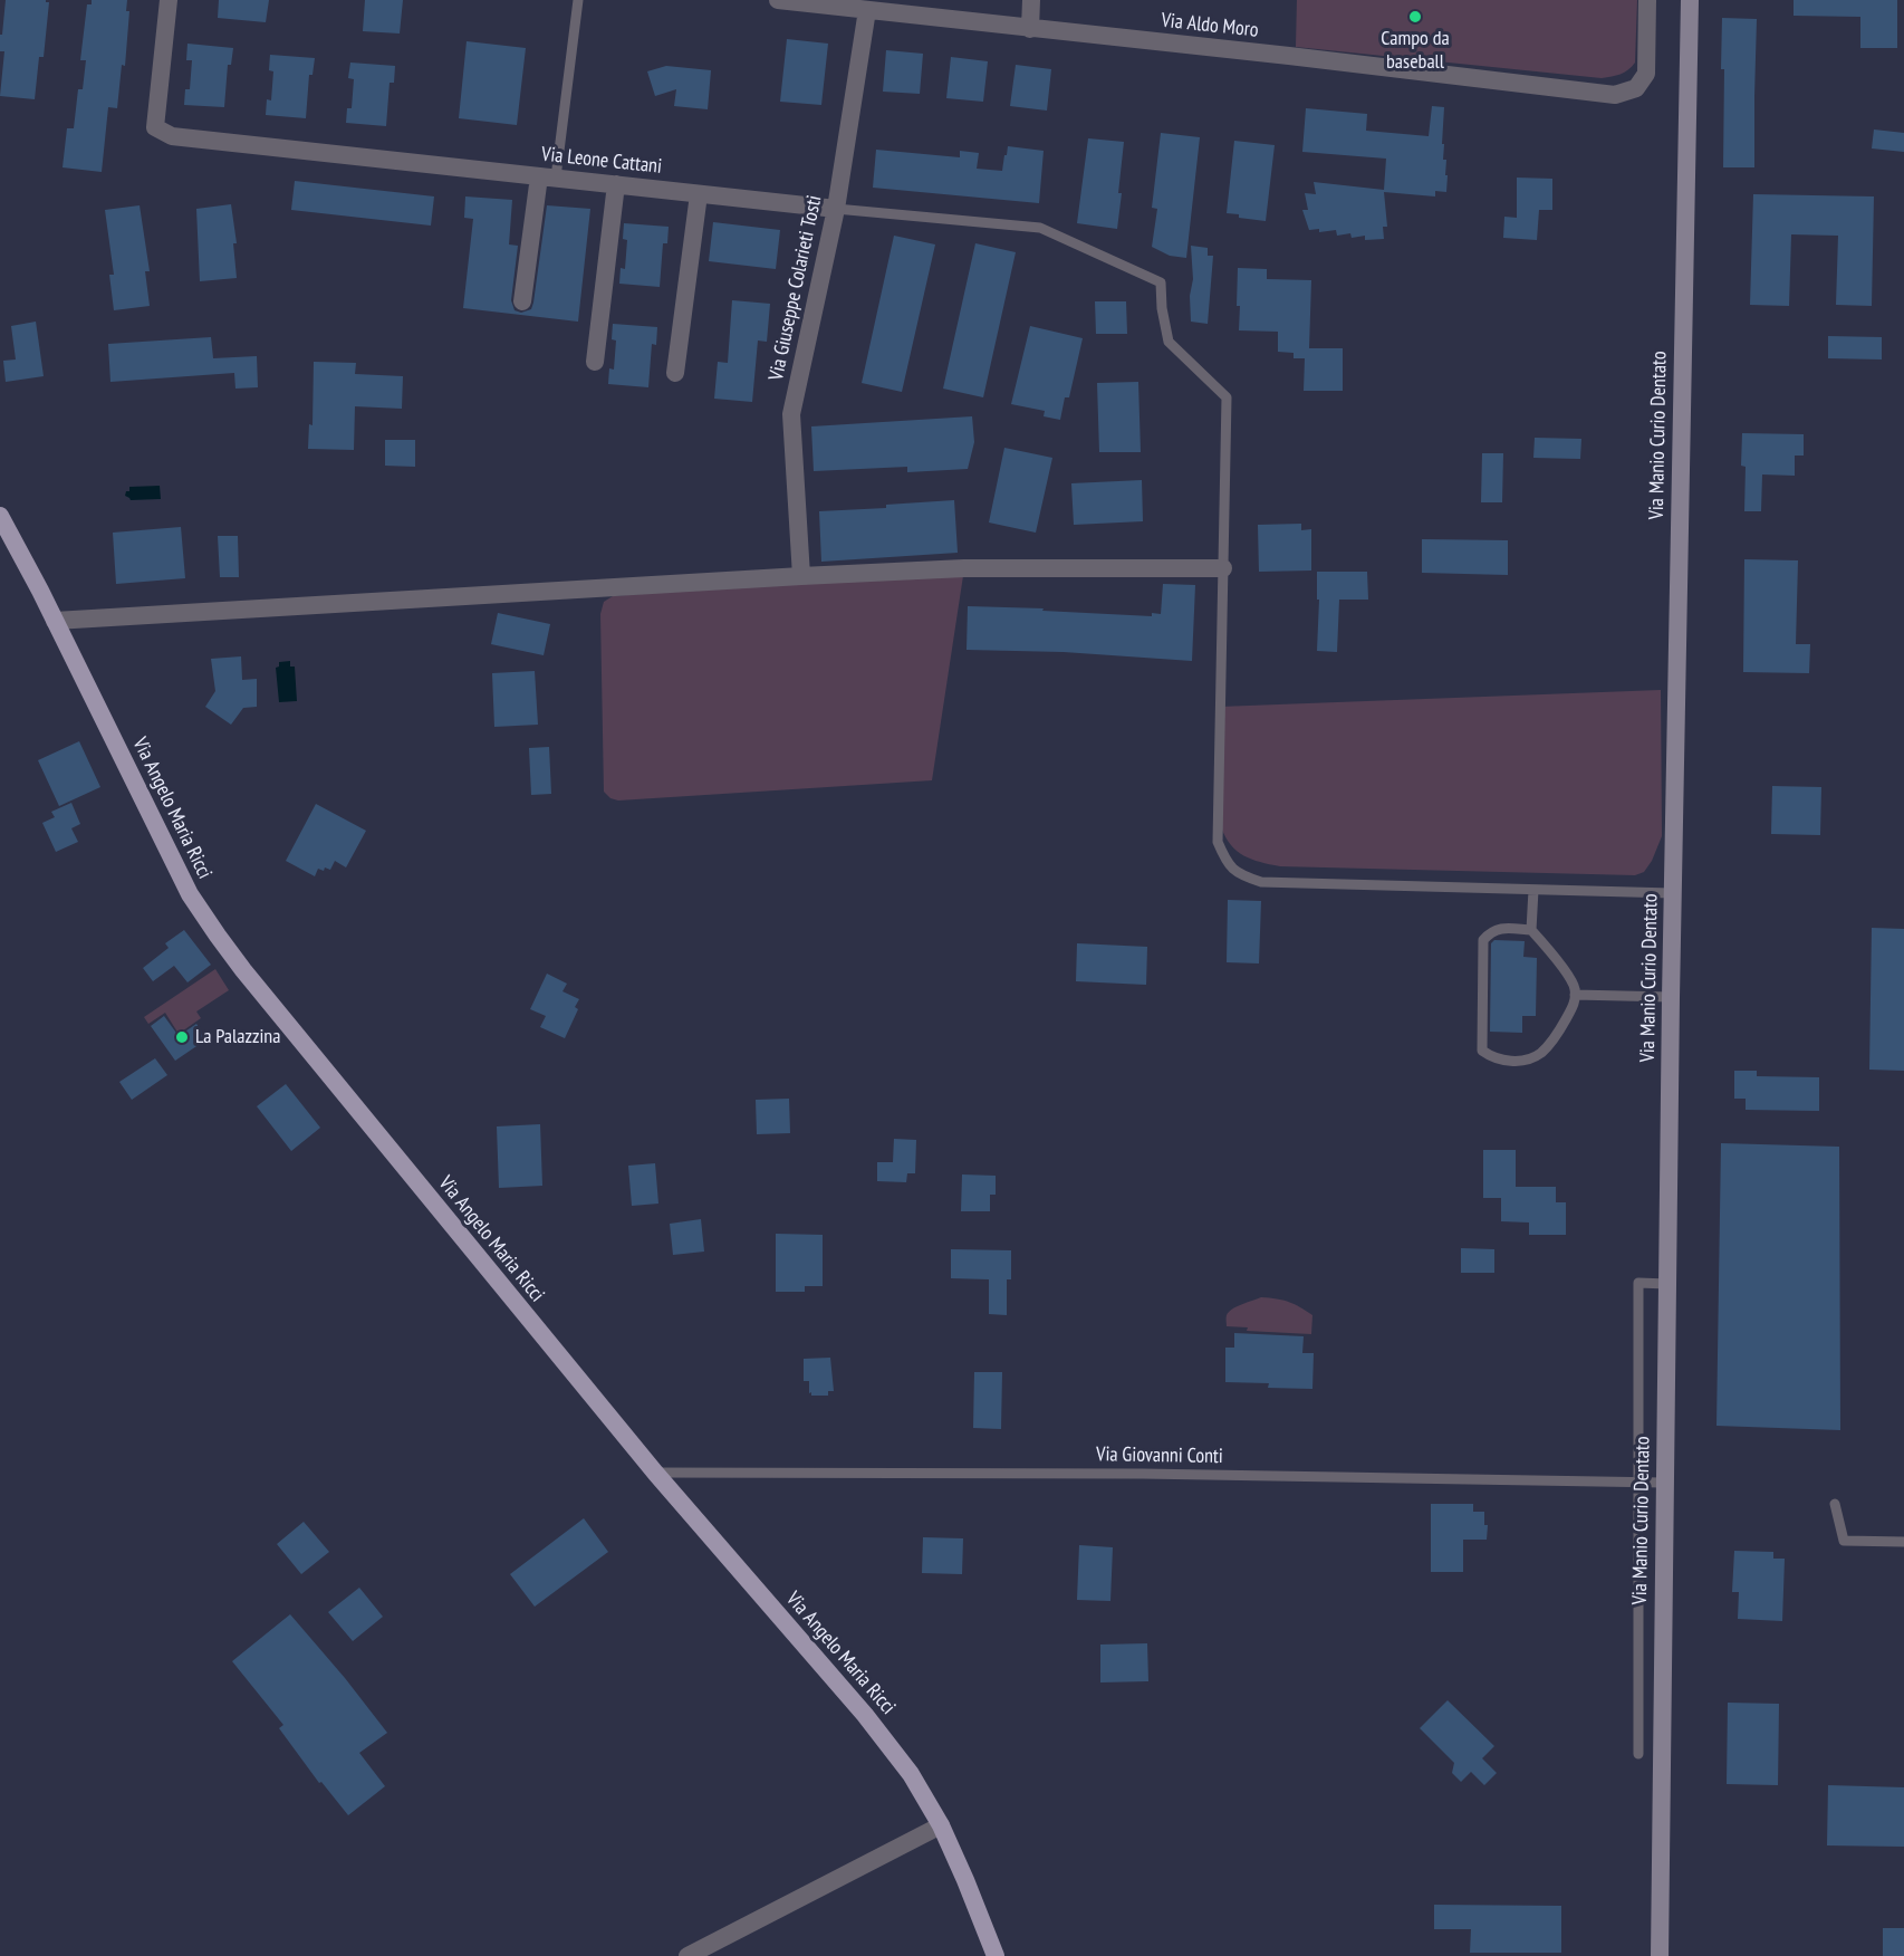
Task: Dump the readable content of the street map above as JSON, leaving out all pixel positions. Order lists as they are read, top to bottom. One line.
{"streets":{"main road":["Via Manio Curio Dentato","Via Angelo Maria Ricci"],"street":["Via Aldo Moro","Via Leone Cattani","Via Giuseppe Colarieti Tosti"],"lane":["Via Giovanni Conti"]},"crossings":[["Via Aldo Moro","Via Giuseppe Colarieti Tosti"],["Via Leone Cattani","Via Giuseppe Colarieti Tosti"],["Via Manio Curio Dentato","Via Giovanni Conti"],["Via Angelo Maria Ricci","Via Giovanni Conti"]],"places":["Campo da baseball","La Palazzina"]}
